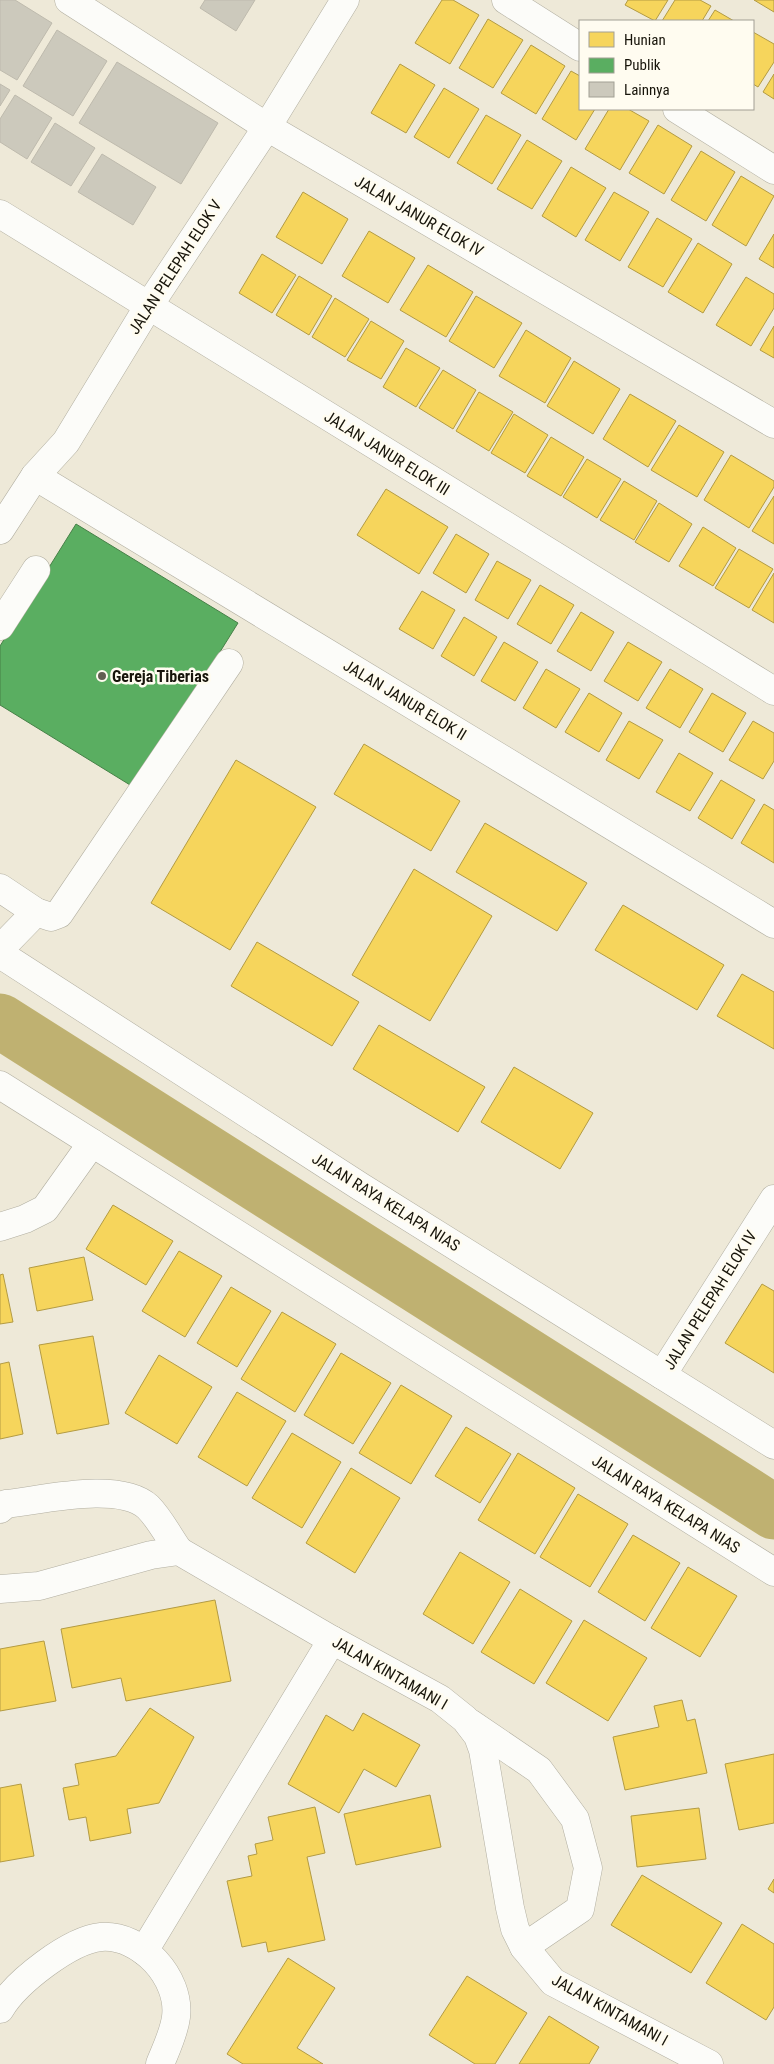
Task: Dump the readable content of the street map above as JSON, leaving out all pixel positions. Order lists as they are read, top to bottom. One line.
{"streets":{"street":["JALAN JANUR ELOK IV","JALAN PELEPAH ELOK V","JALAN JANUR ELOK III","JALAN JANUR ELOK II","JALAN RAYA KELAPA NIAS","JALAN PELEPAH ELOK IV","JALAN KINTAMANI I"]},"crossings":[["JALAN JANUR ELOK IV","JALAN PELEPAH ELOK V"],["JALAN PELEPAH ELOK V","JALAN JANUR ELOK III"],["JALAN PELEPAH ELOK V","JALAN JANUR ELOK II"],["JALAN RAYA KELAPA NIAS","JALAN PELEPAH ELOK IV"]],"places":["Gereja Tiberias"],"legend":["Hunian","Publik","Lainnya"]}
